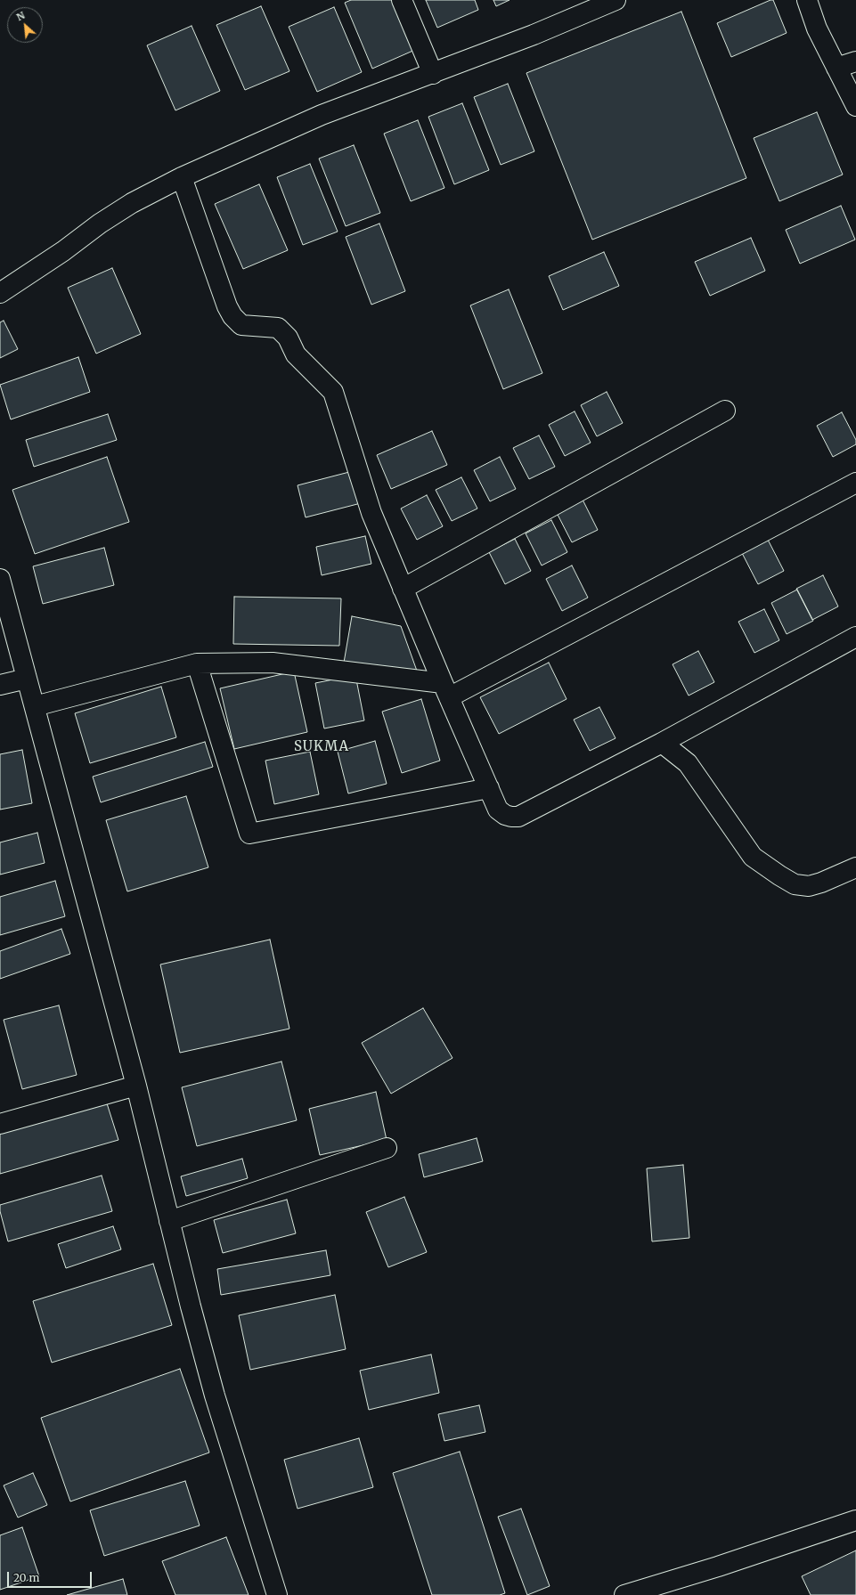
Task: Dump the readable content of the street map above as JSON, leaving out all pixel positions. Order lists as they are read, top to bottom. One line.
{"districts":["SUKMA"],"scale_bar":"20 m","north":"top left"}
